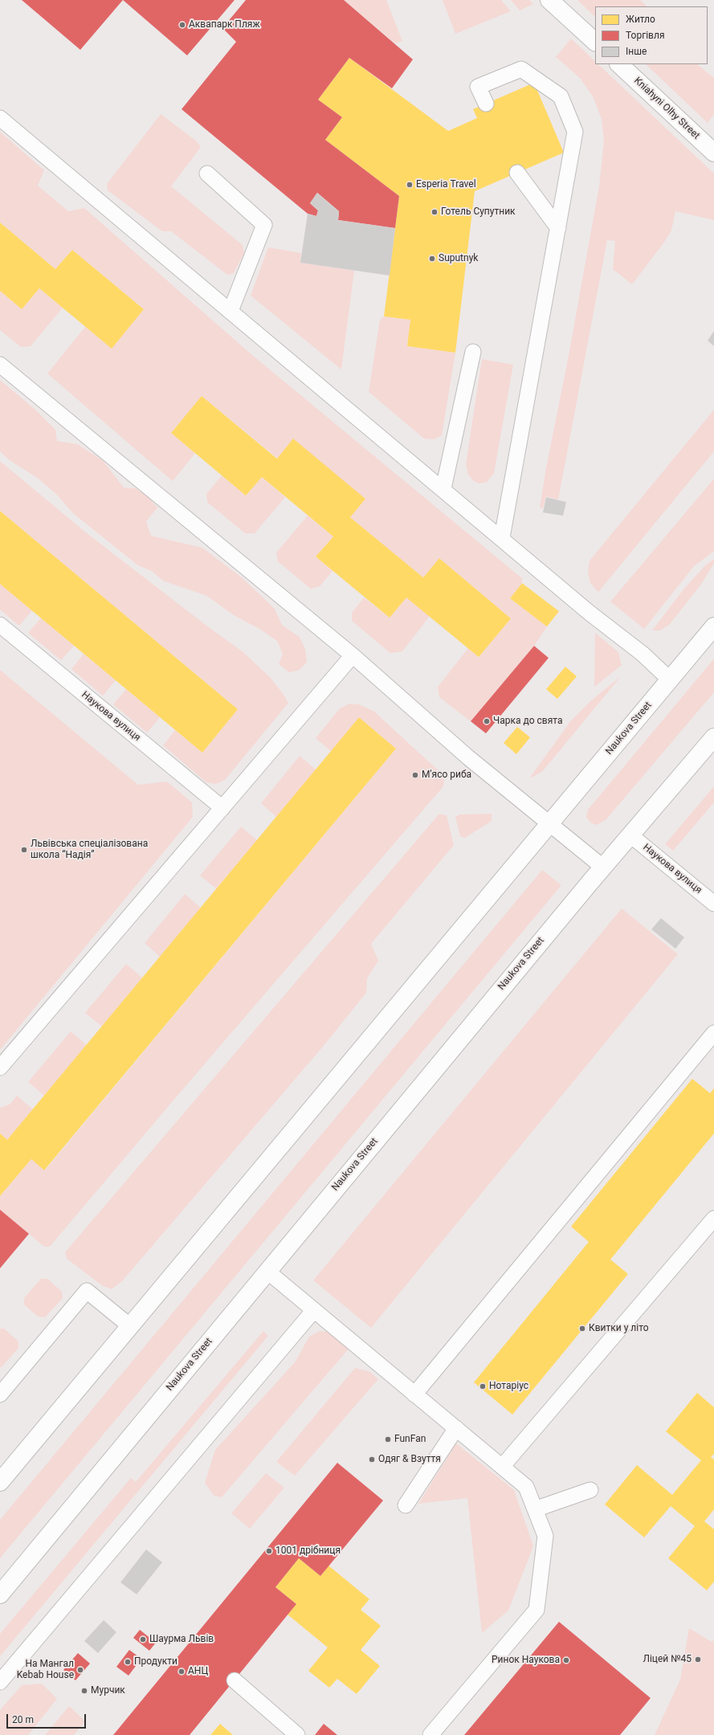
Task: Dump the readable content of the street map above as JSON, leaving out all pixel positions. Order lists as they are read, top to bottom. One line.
{"streets":{"main road":["Kniahyni Olhy Street","Naukova Street"],"lane":["Наукова вулиця"]},"crossings":[["Наукова вулиця","Naukova Street"]],"places":["Аквапарк Пляж","Esperia Travel","Готель Супутник","Suputnyk","Чарка до свята","М'ясо риба","Львівська спеціалізована школа “Надія”","Квитки у літо","Нотаріус","FunFan","Одяг & Взуття","1001 дрібниця","Шаурма Львів","Ліцей №45","Ринок Наукова","Продукти","На Мангал Kebab House","АНЦ","Мурчик"],"legend":["Житло","Торгівля","Інше"],"scale_bar":"20 m"}
